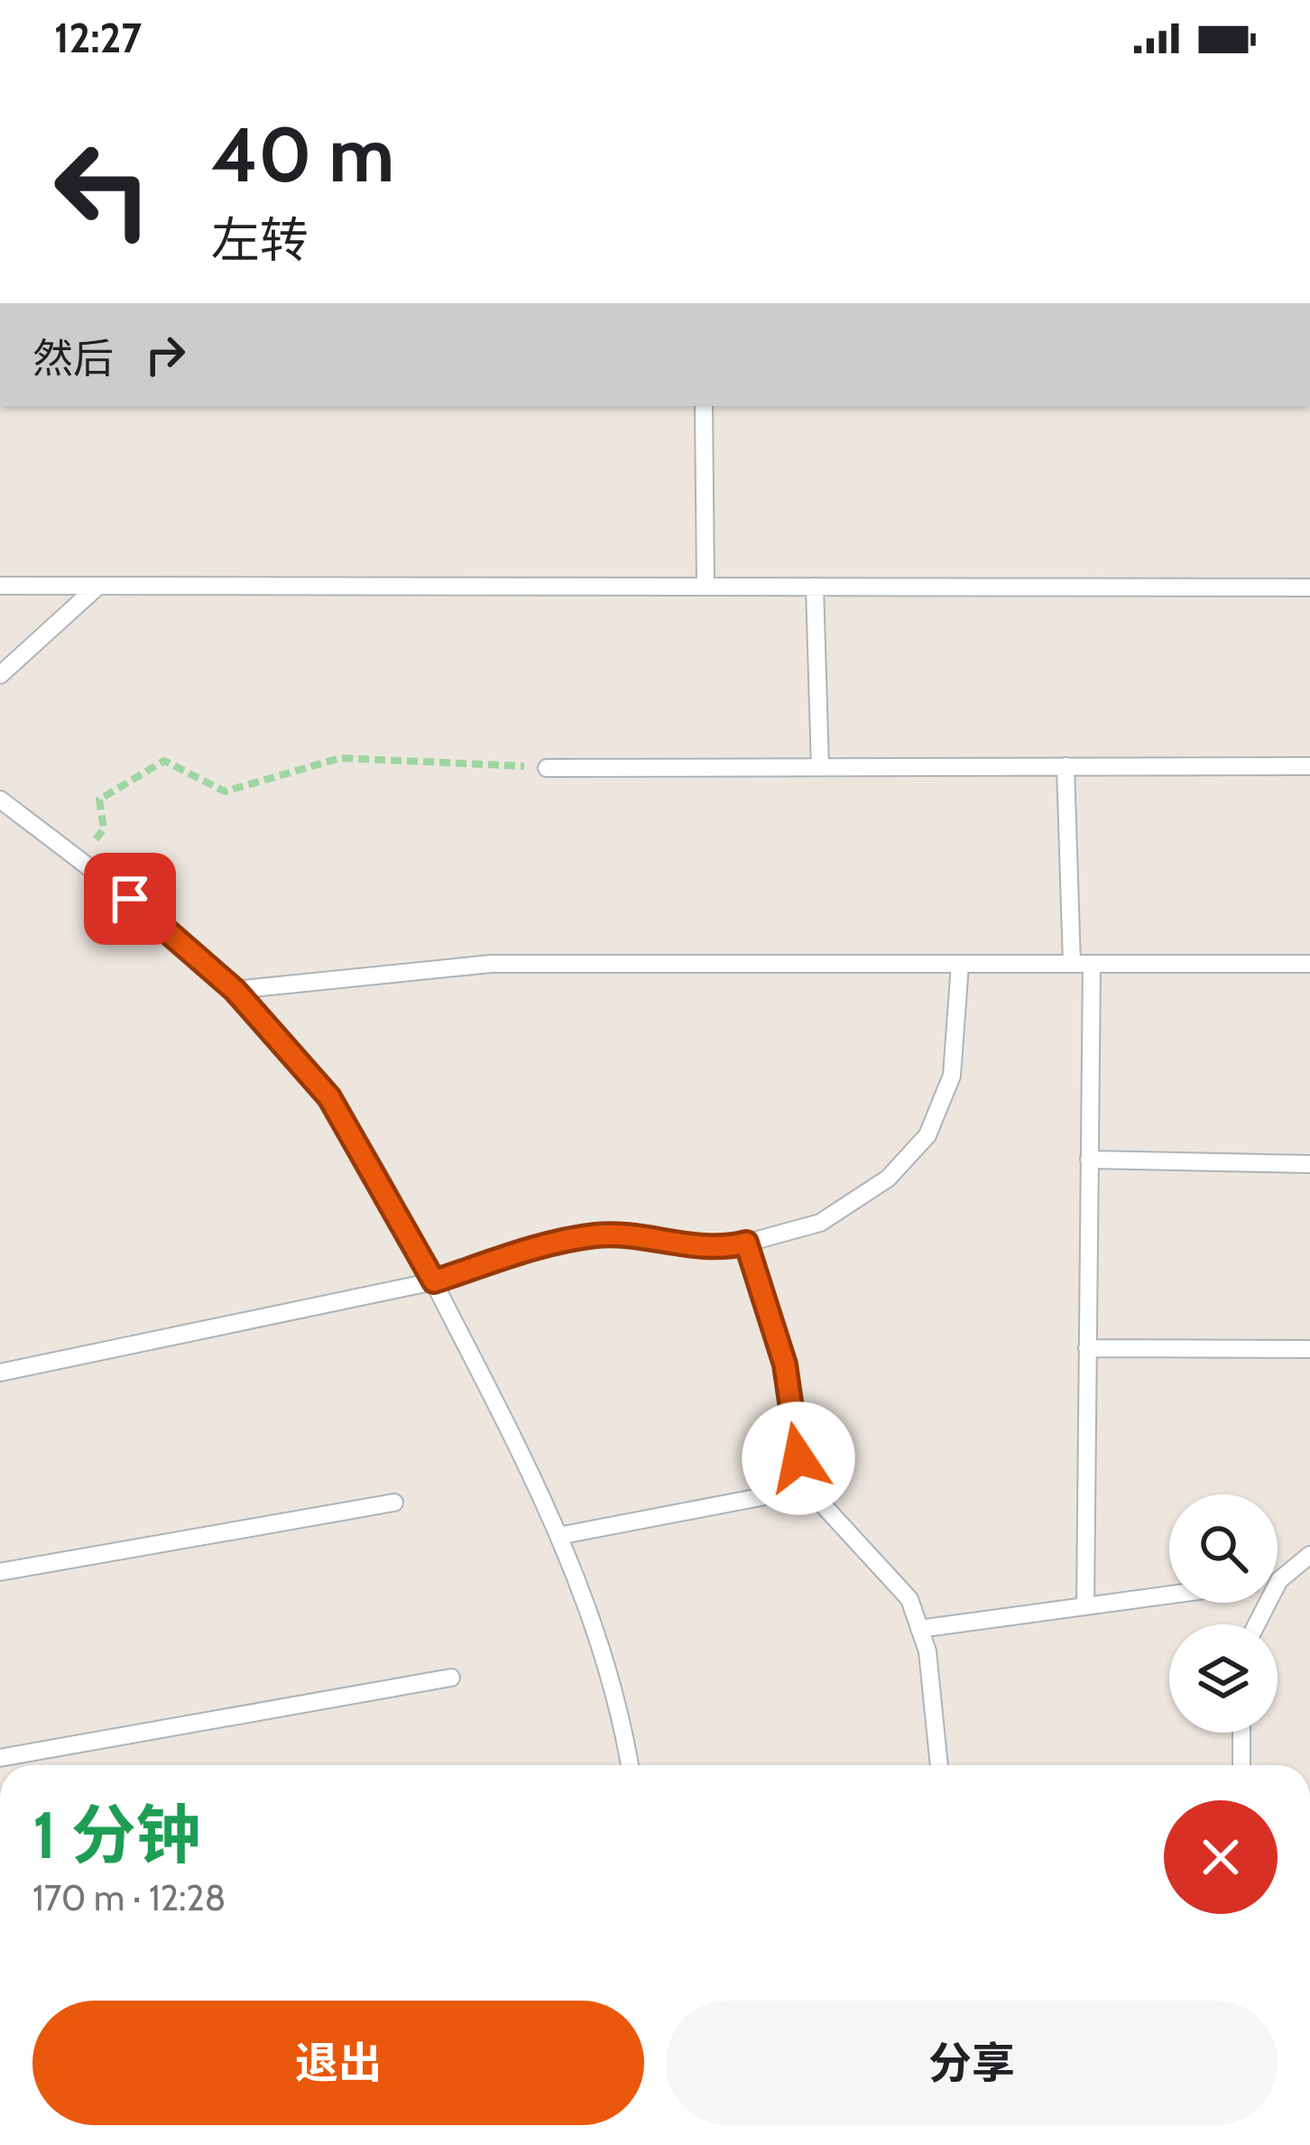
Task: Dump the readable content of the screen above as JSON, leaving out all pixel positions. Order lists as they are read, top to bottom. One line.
{"page":{"status":"12:27","turn":["40 m","左转"],"then":"然后","heading":["1 分钟","170 m · 12:28"],"buttons":["退出","分享"]}}
